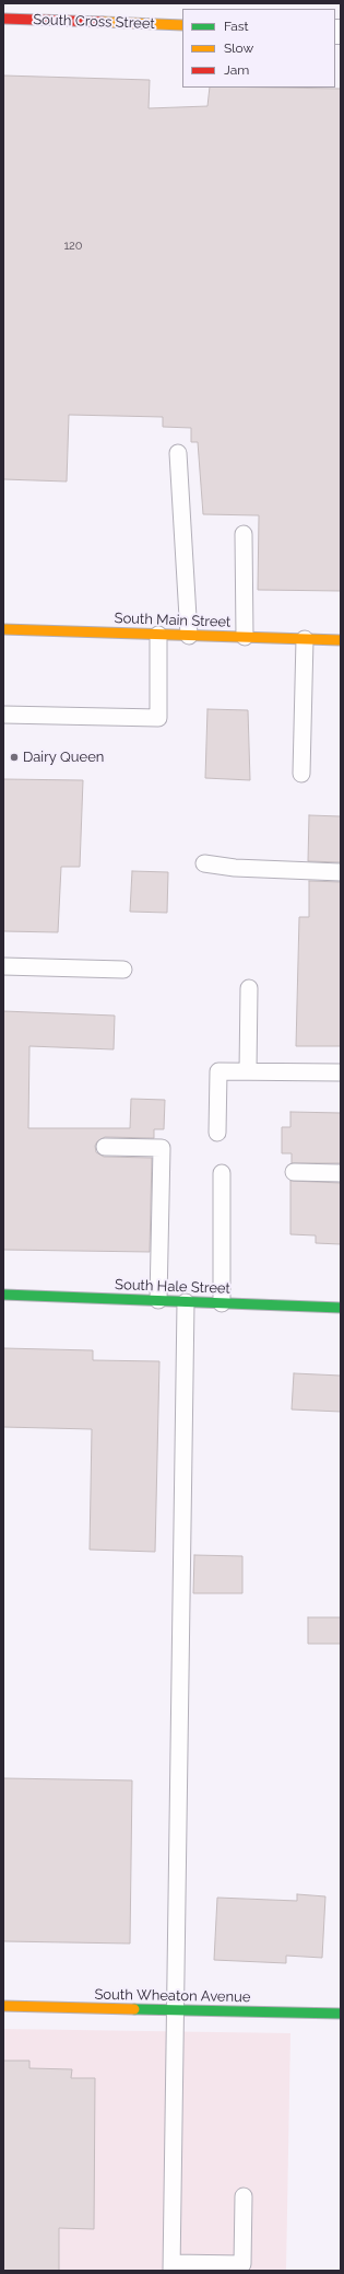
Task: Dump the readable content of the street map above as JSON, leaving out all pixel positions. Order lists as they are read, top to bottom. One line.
{"streets":{"street":["South Cross Street","South Main Street","South Hale Street","South Wheaton Avenue"]},"places":["Dairy Queen"],"house_numbers":["120"],"legend":["Fast","Slow","Jam"]}
